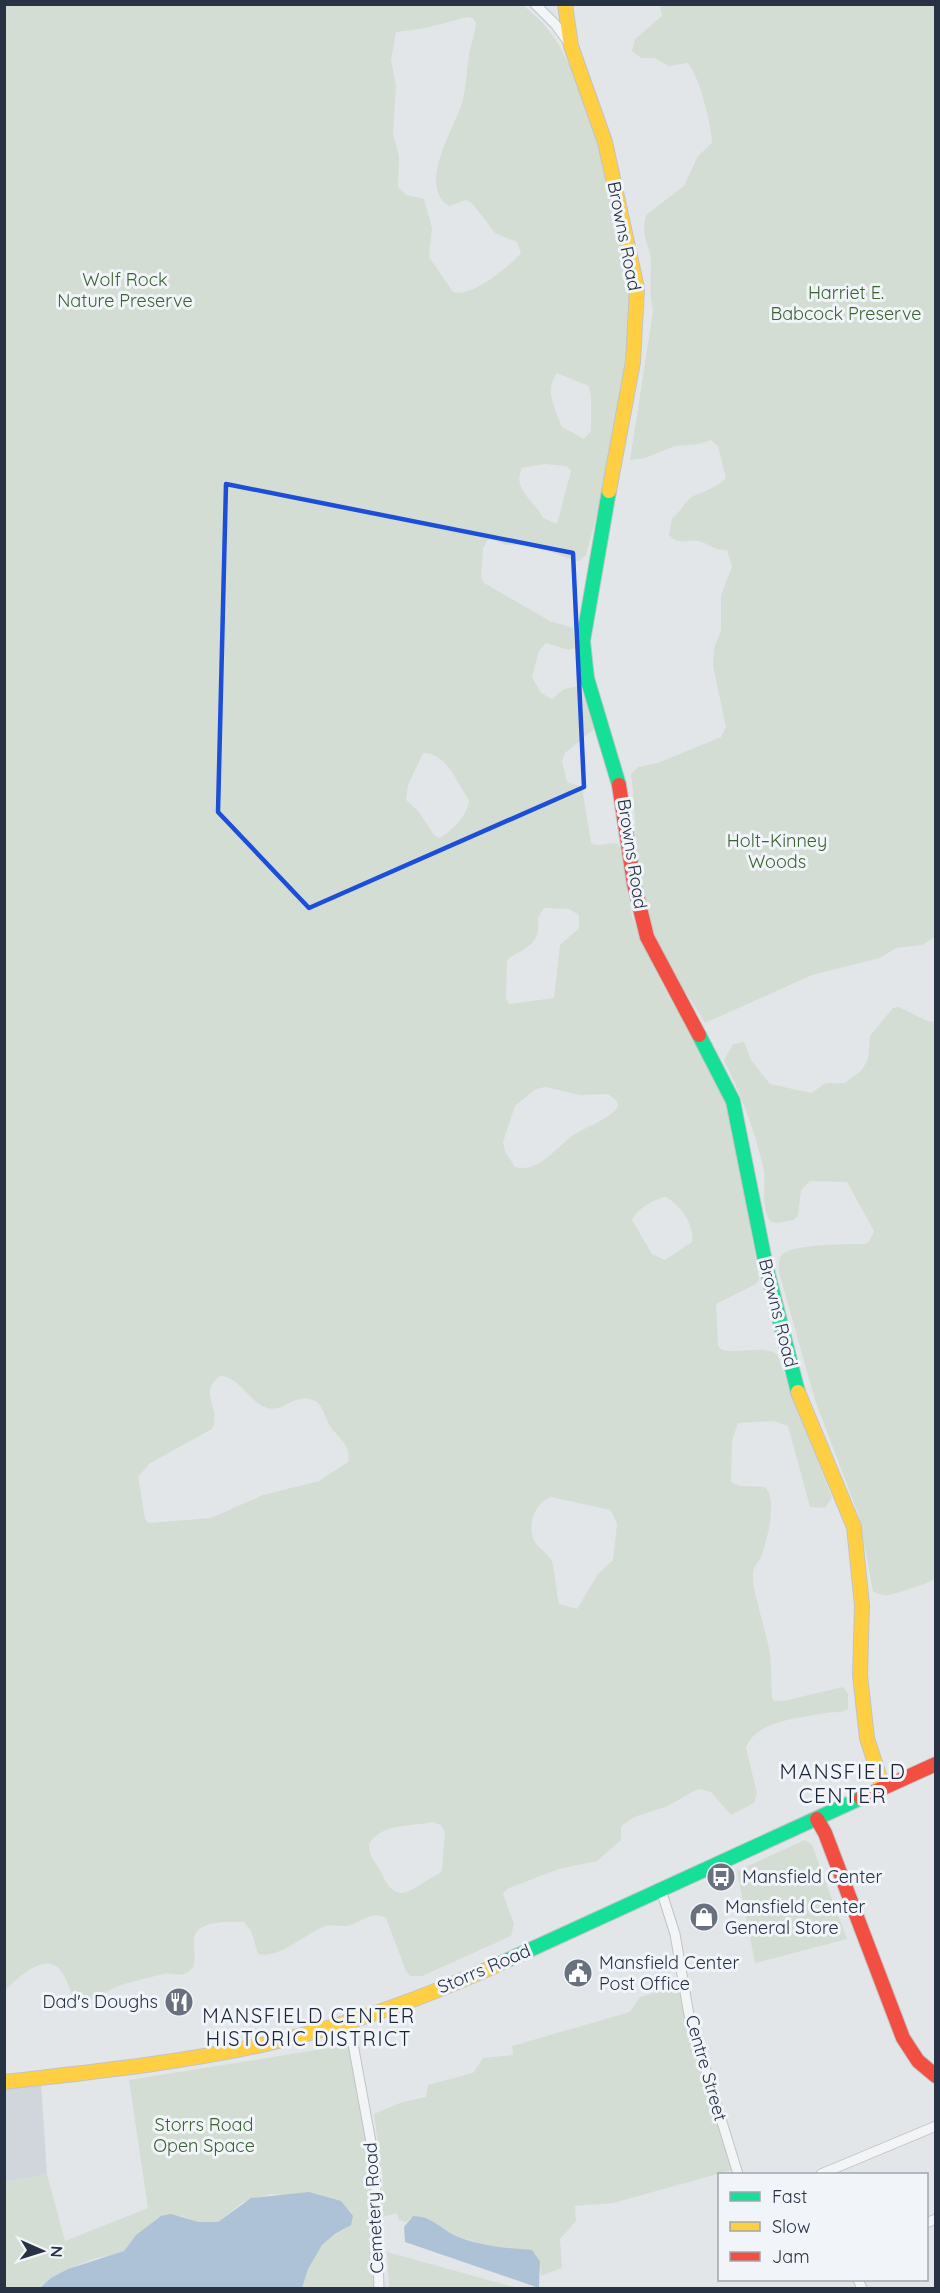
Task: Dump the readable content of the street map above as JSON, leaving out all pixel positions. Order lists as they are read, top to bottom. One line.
{"streets":{"street":["Browns Road","Storrs Road","Centre Street","Cemetery Road"]},"crossings":[["Browns Road","Storrs Road"],["Storrs Road","Centre Street"],["Storrs Road","Cemetery Road"]],"districts":["MANSFIELD CENTER","MANSFIELD CENTER HISTORIC DISTRICT"],"parks":["Wolf Rock Nature Preserve","Harriet E. Babcock Preserve","Holt–Kinney Woods","Storrs Road Open Space"],"places":{"bus stop":["Mansfield Center"],"shop":["Mansfield Center General Store"],"public building":["Mansfield Center Post Office"],"restaurant":["Dad's Doughs"]},"legend":["Fast","Slow","Jam"],"north":"right"}
